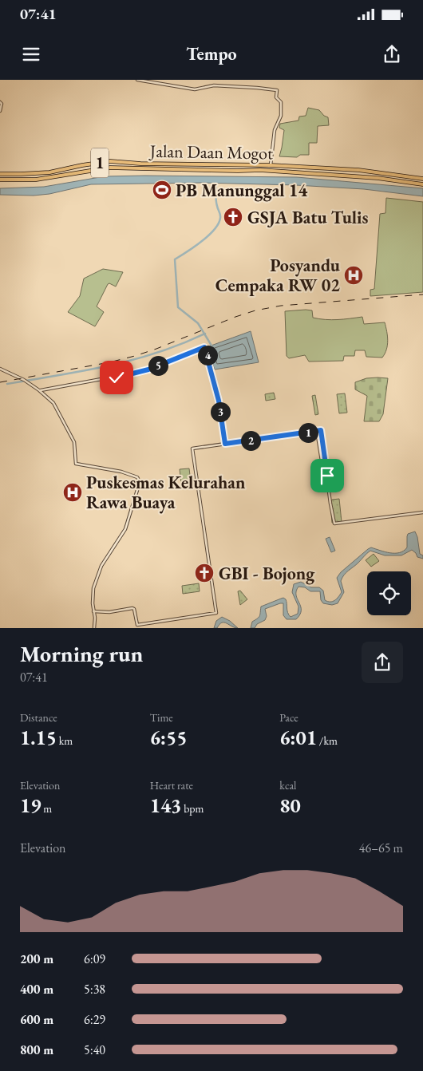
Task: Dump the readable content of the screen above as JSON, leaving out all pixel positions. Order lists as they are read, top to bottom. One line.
{"streets":{"highway":["Jalan Daan Mogot","1"]},"places":{"sports":["PB Manunggal 14"],"church":["GSJA Batu Tulis","GBI - Bojong"],"hospital":["Posyandu Cempaka RW 02","Puskesmas Kelurahan Rawa Buaya"]},"page":{"status":"07:41","header":"Tempo","pins":["4","5","3","1","2"],"heading":["Morning run","07:41"],"stats":[["Distance","1.15 km"],["Time","6:55"],["Pace","6:01 /km"],["Elevation","19 m"],["Heart rate","143 bpm"],["kcal","80"]],"chart":["Elevation","46–65 m"],"list":[{"name":"200 m","note":"6:09"},{"name":"400 m","note":"5:38"},{"name":"600 m","note":"6:29"},{"name":"800 m","note":"5:40"}]}}
